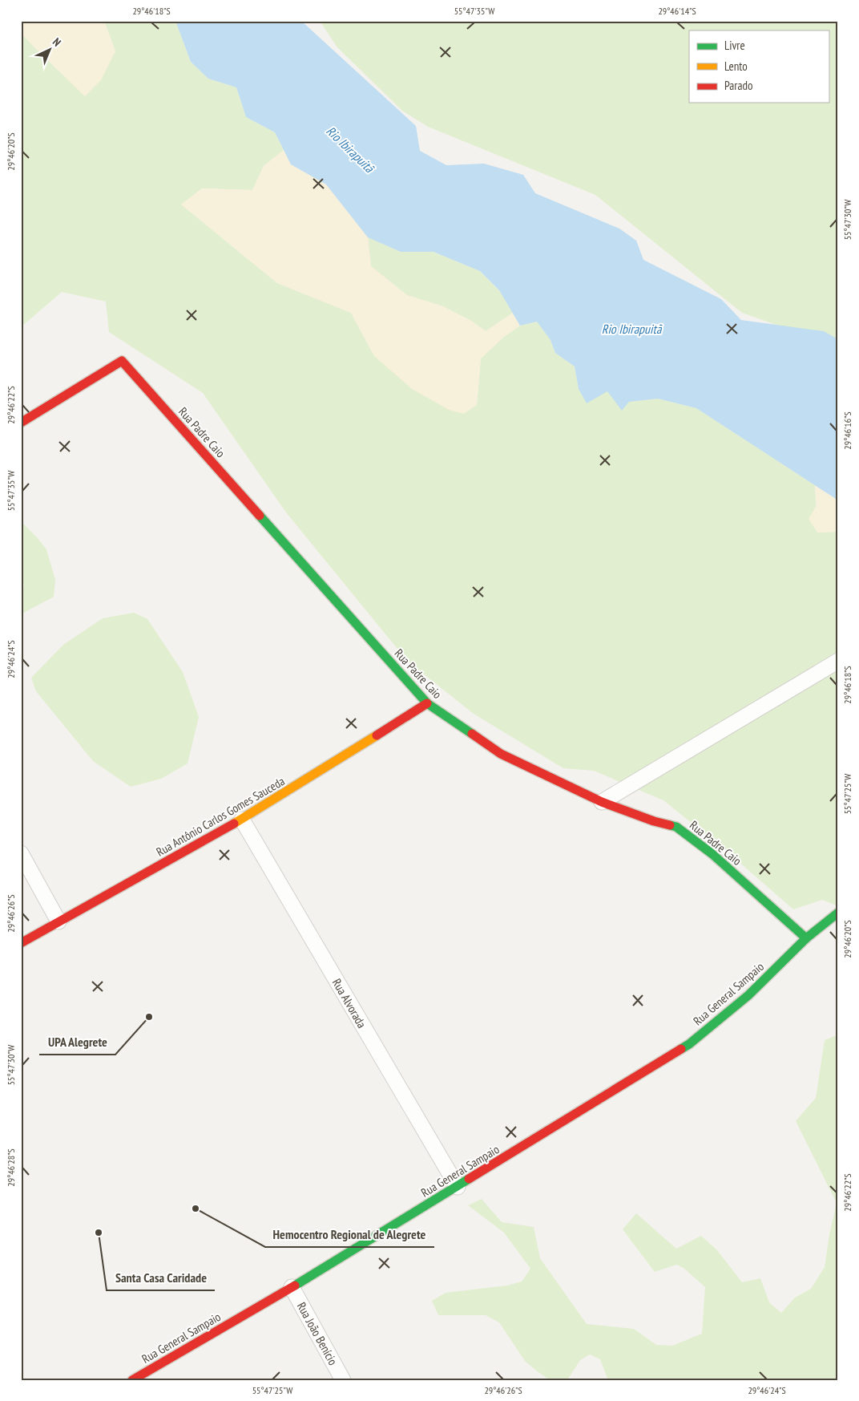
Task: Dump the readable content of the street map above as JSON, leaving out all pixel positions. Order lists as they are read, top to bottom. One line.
{"streets":{"street":["Rua Padre Caio","Rua Antônio Carlos Gomes Sauceda","Rua General Sampaio","Rua Alvorada","Rua João Benício"]},"crossings":[["Rua Padre Caio","Rua Antônio Carlos Gomes Sauceda"],["Rua Padre Caio","Rua General Sampaio"],["Rua Antônio Carlos Gomes Sauceda","Rua Alvorada"],["Rua General Sampaio","Rua Alvorada"],["Rua General Sampaio","Rua João Benício"]],"water":["Rio Ibirapuitã"],"places":["UPA Alegrete","Hemocentro Regional de Alegrete","Santa Casa Caridade"],"legend":["Livre","Lento","Parado"],"north":"top right","coordinates":["29°46'18\"S","55°47'35\"W","29°46'14\"S","29°46'20\"S","55°47'30\"W","29°46'22\"S","29°46'16\"S","29°46'24\"S","55°47'25\"W","29°46'26\"S","29°46'28\"S"]}
